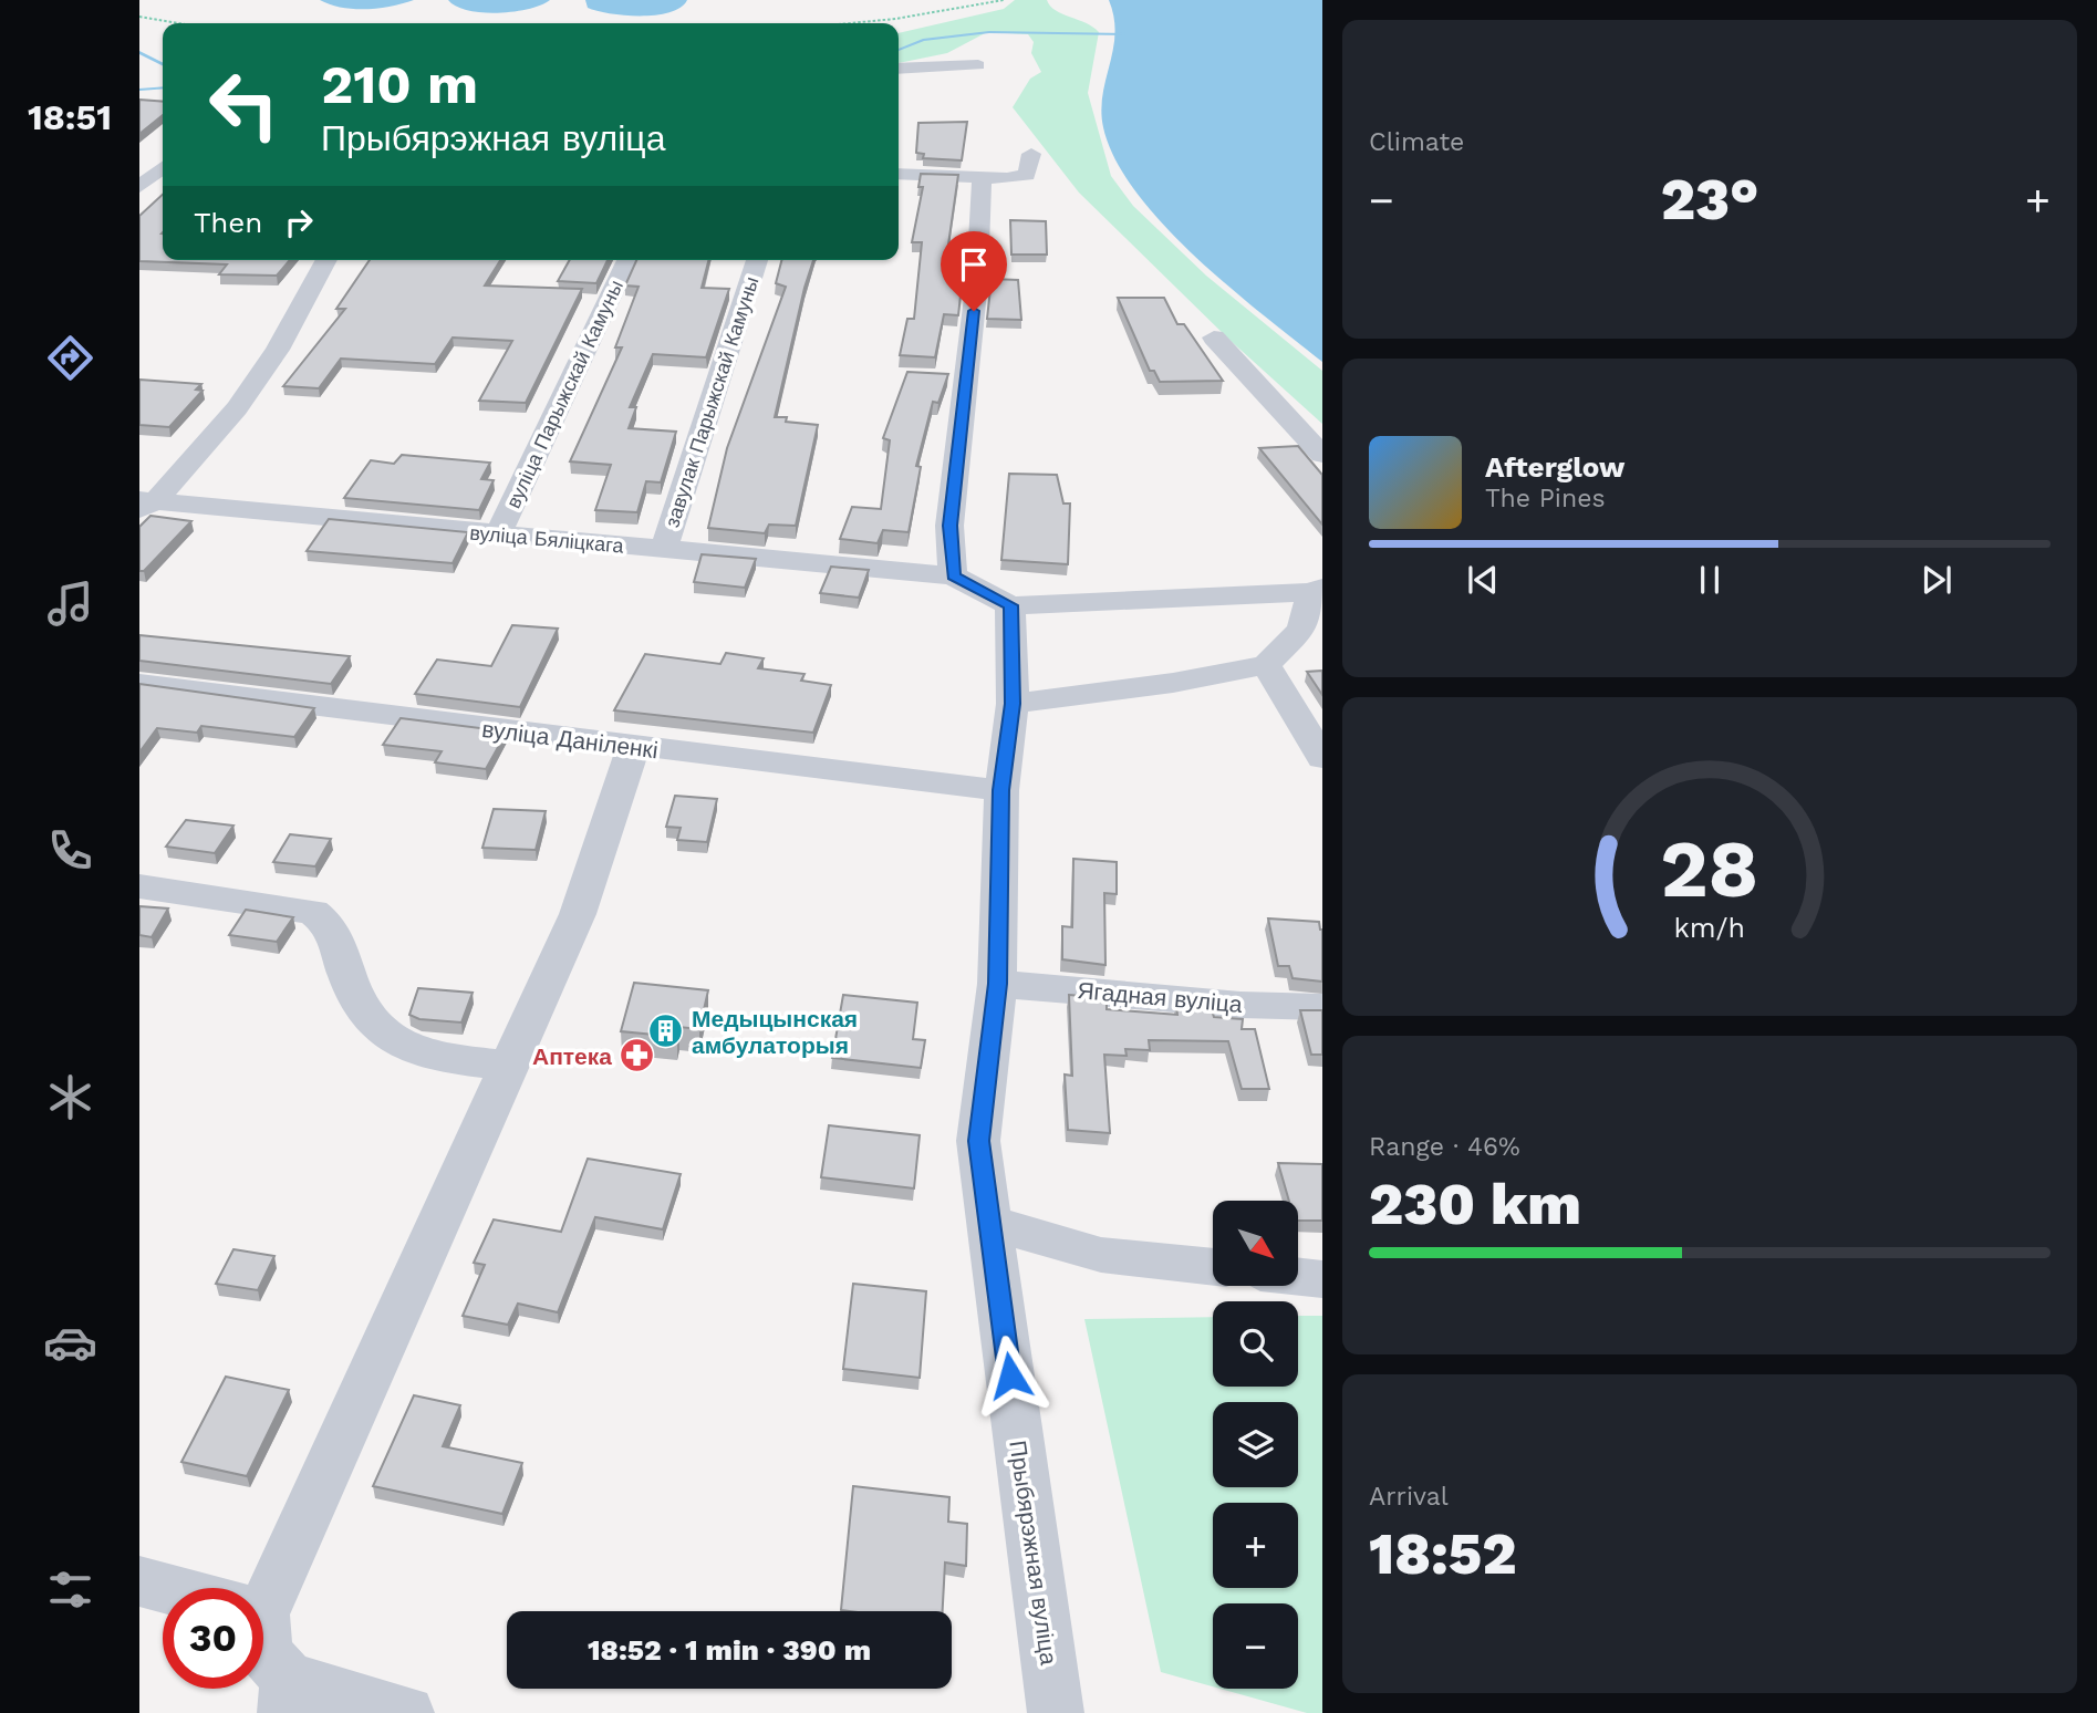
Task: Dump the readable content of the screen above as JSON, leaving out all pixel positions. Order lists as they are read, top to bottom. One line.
{"streets":{"street":["вуліца Парыжскай Камуны","завулак Парыжскай Камуны","вуліца Бяліцкага","вуліца Даніленкі","Ягадная вуліца","Прыбярэжная вуліца"]},"crossings":[["вуліца Парыжскай Камуны","вуліца Бяліцкага"],["завулак Парыжскай Камуны","вуліца Бяліцкага"],["вуліца Даніленкі","Прыбярэжная вуліца"],["Ягадная вуліца","Прыбярэжная вуліца"]],"places":{"building":["Медыцынская амбулаторыя"],"pharmacy":["Аптека"]},"north":"bottom right","page":{"tabs":"18:51","tile":["Climate",["Range · 46%","230 km"],["Arrival","18:52"]],"turn":["210 m","Прыбярэжная вуліца"],"heat":["−","23°","+"],"then":"Then","song":["Afterglow","The Pines"],"map_buttons":["+","−"],"limit":"30","trip":"18:52 · 1 min · 390 m","gauge":["28","km/h"]}}
